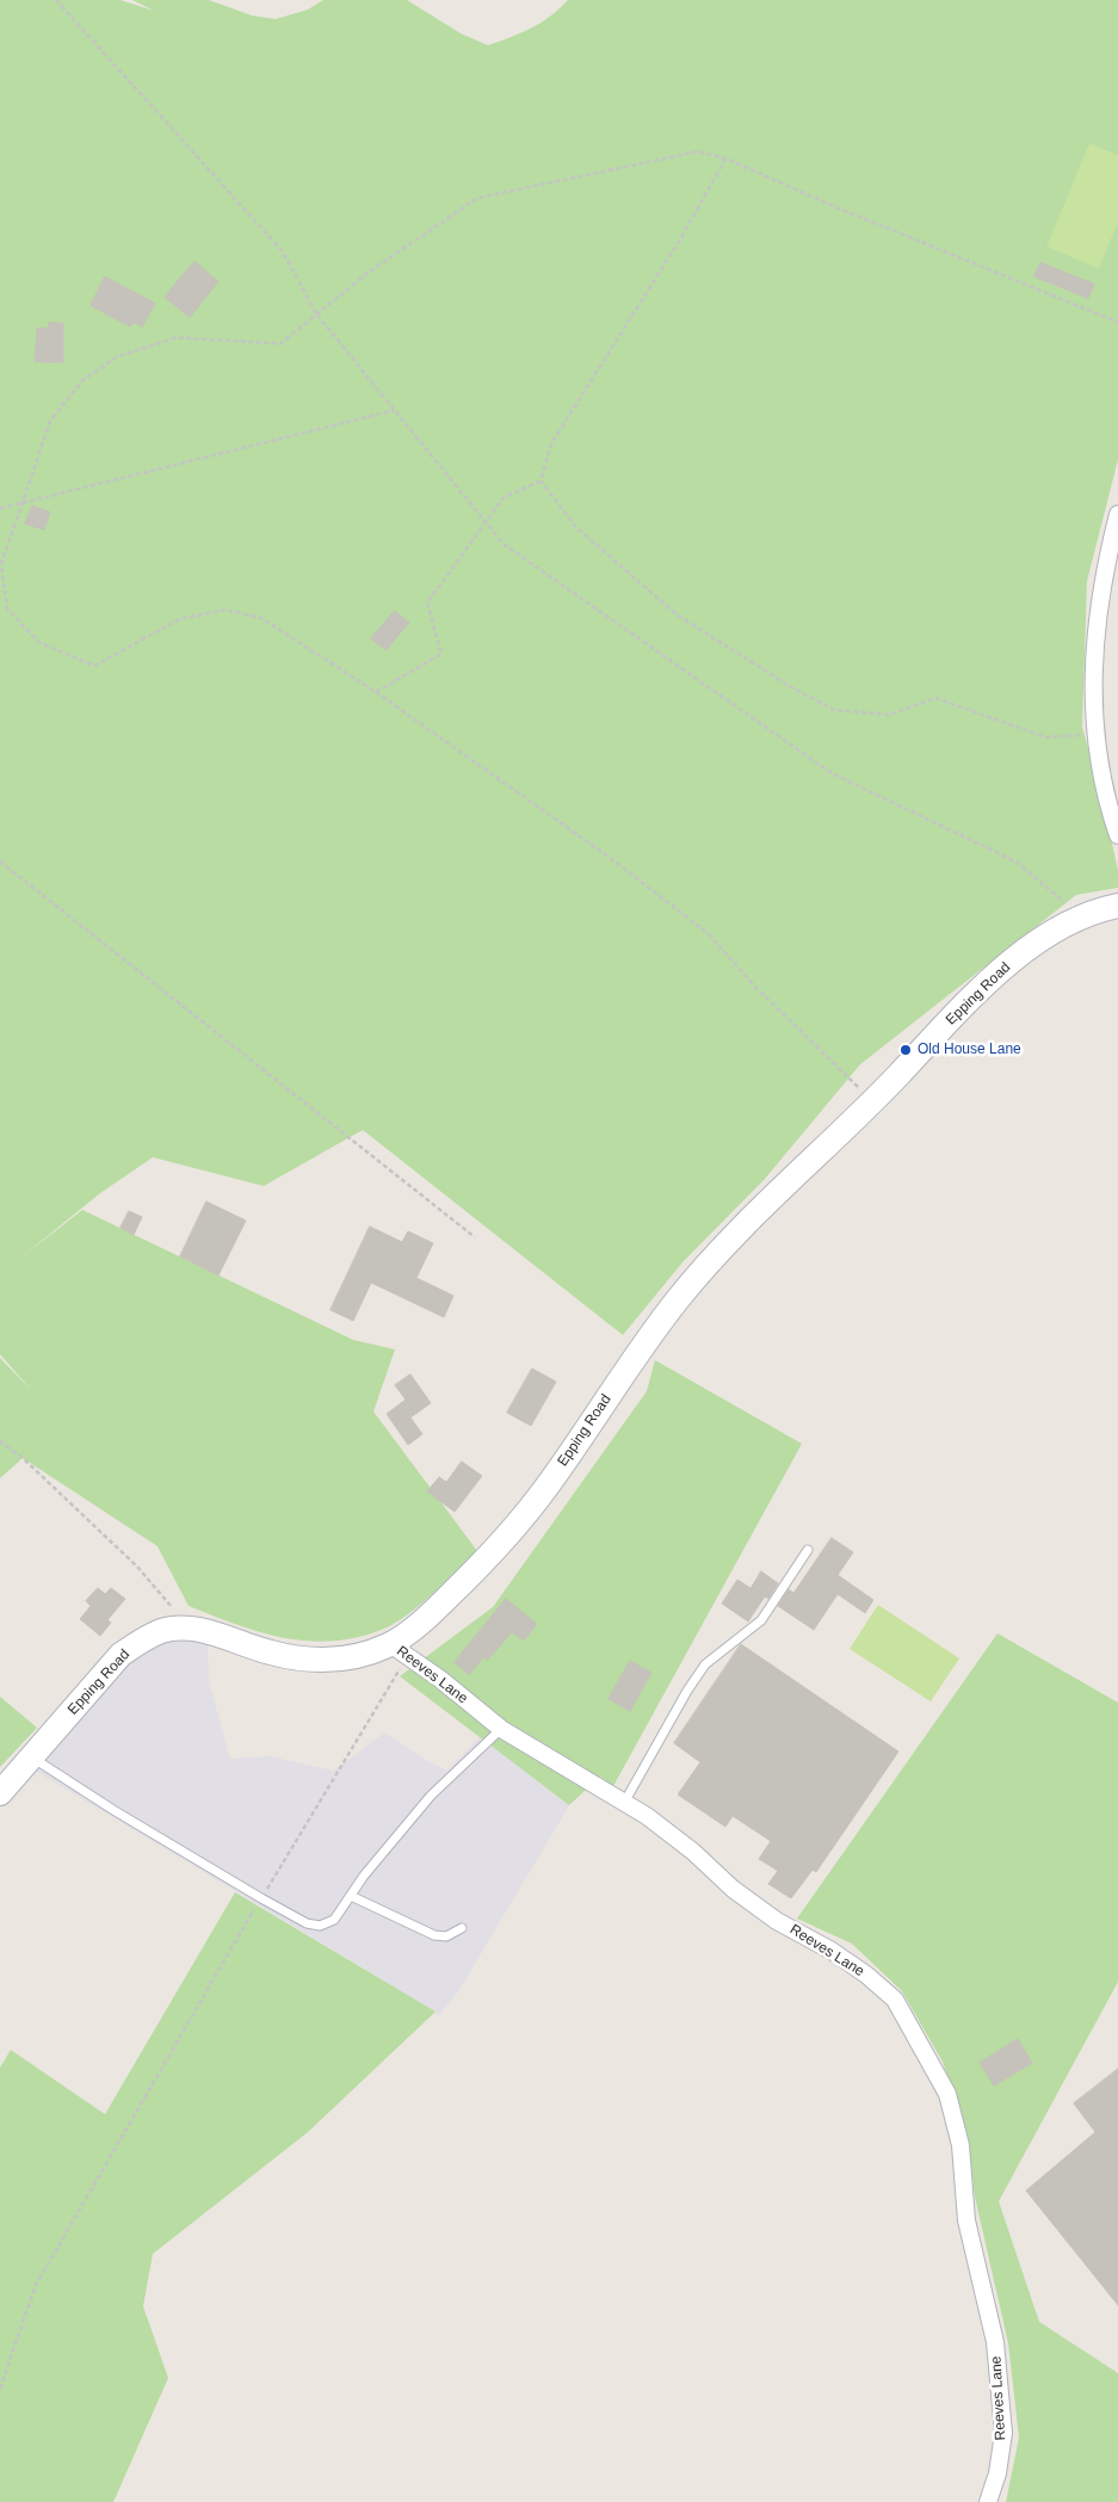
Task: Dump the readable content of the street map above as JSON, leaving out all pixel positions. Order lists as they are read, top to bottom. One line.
{"streets":{"main road":["Epping Road"],"street":["Reeves Lane"]},"crossings":[["Epping Road","Reeves Lane"]],"places":["Old House Lane"]}
